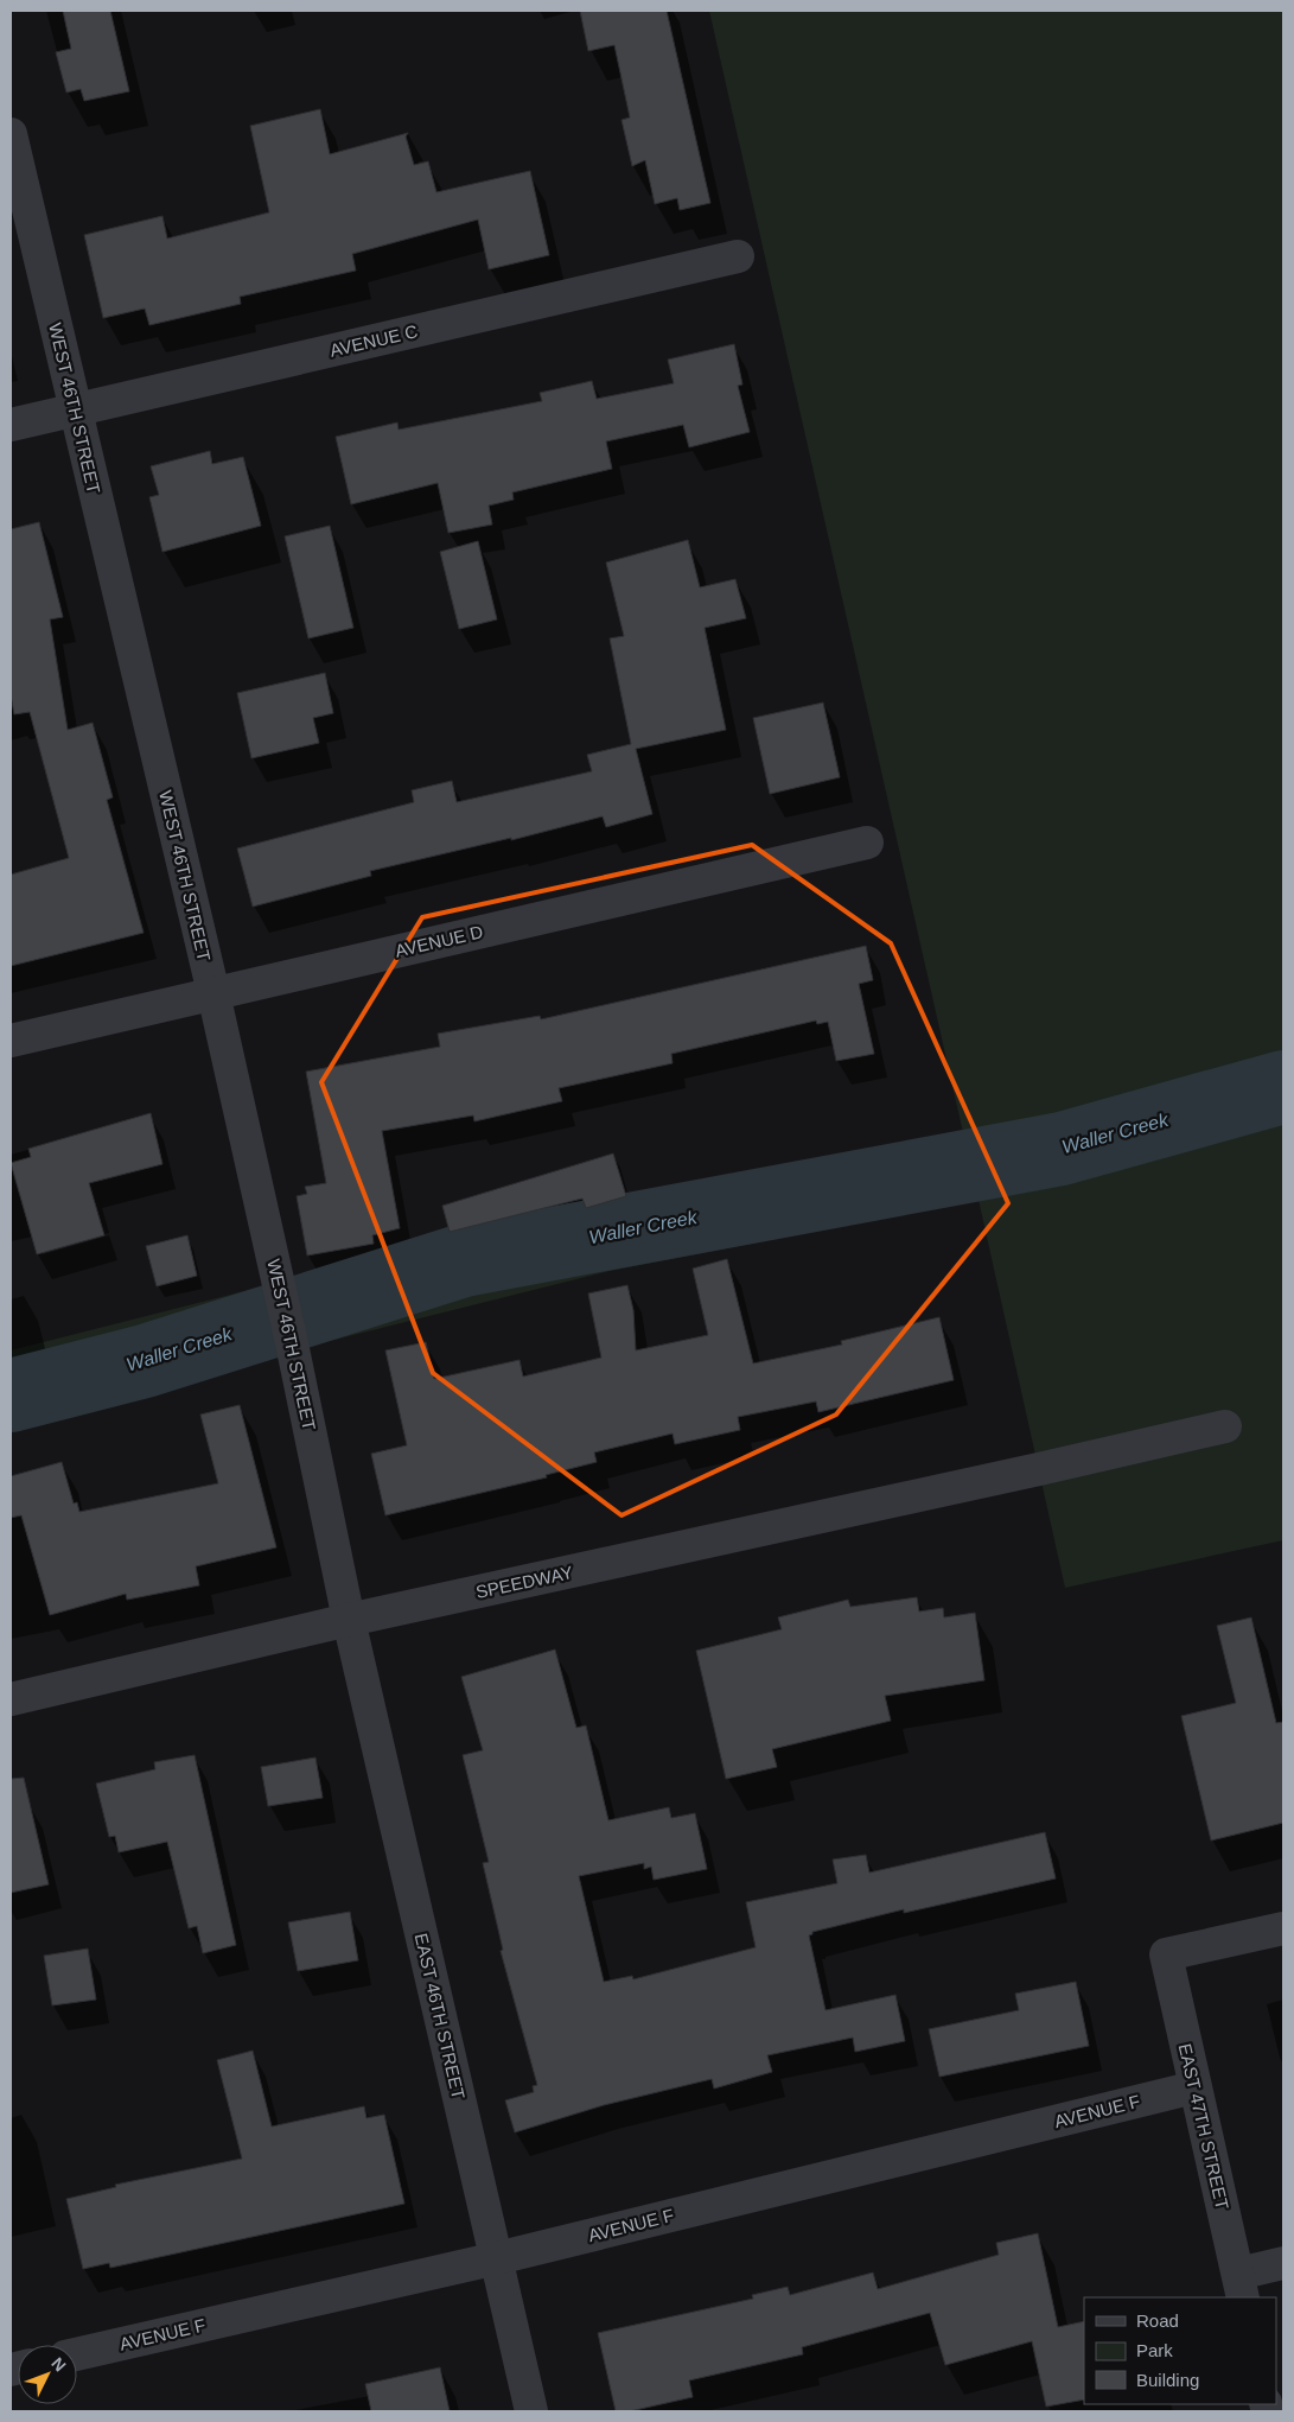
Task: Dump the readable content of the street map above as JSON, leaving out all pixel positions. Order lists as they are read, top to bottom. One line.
{"streets":{"street":["AVENUE C","WEST 46TH STREET","AVENUE D","SPEEDWAY","EAST 46TH STREET","AVENUE F","EAST 47TH STREET"]},"crossings":[["AVENUE C","WEST 46TH STREET"],["WEST 46TH STREET","AVENUE D"],["WEST 46TH STREET","SPEEDWAY"],["WEST 46TH STREET","EAST 46TH STREET"],["SPEEDWAY","EAST 46TH STREET"],["EAST 46TH STREET","AVENUE F"],["AVENUE F","EAST 47TH STREET"]],"water":["Waller Creek"],"legend":["Road","Park","Building"],"north":"top right"}
